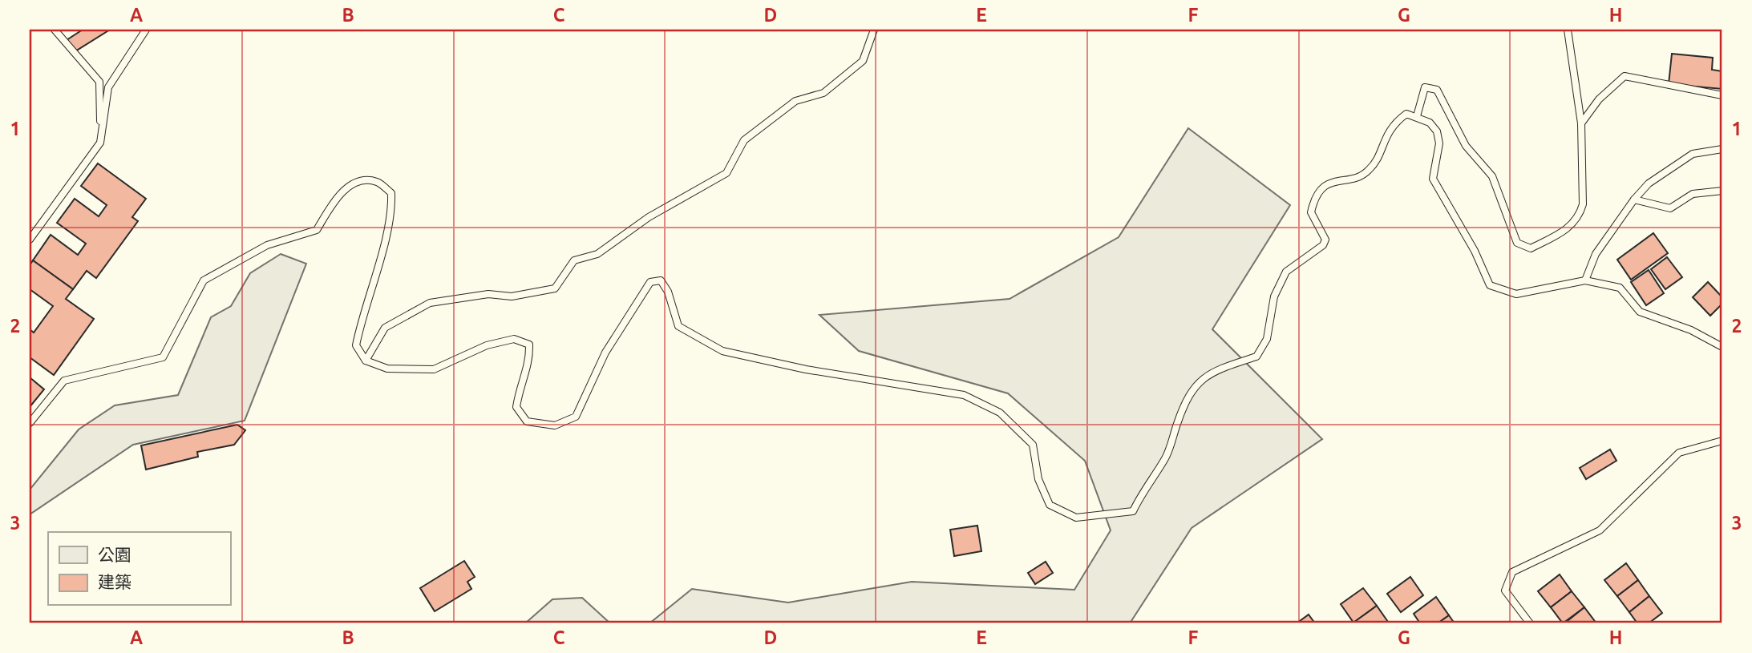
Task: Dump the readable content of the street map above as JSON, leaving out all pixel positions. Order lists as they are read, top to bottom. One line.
{"legend":["公園","建築"],"grid":{"columns":["A","B","C","D","E","F","G","H"],"rows":["1","2","3"]}}
